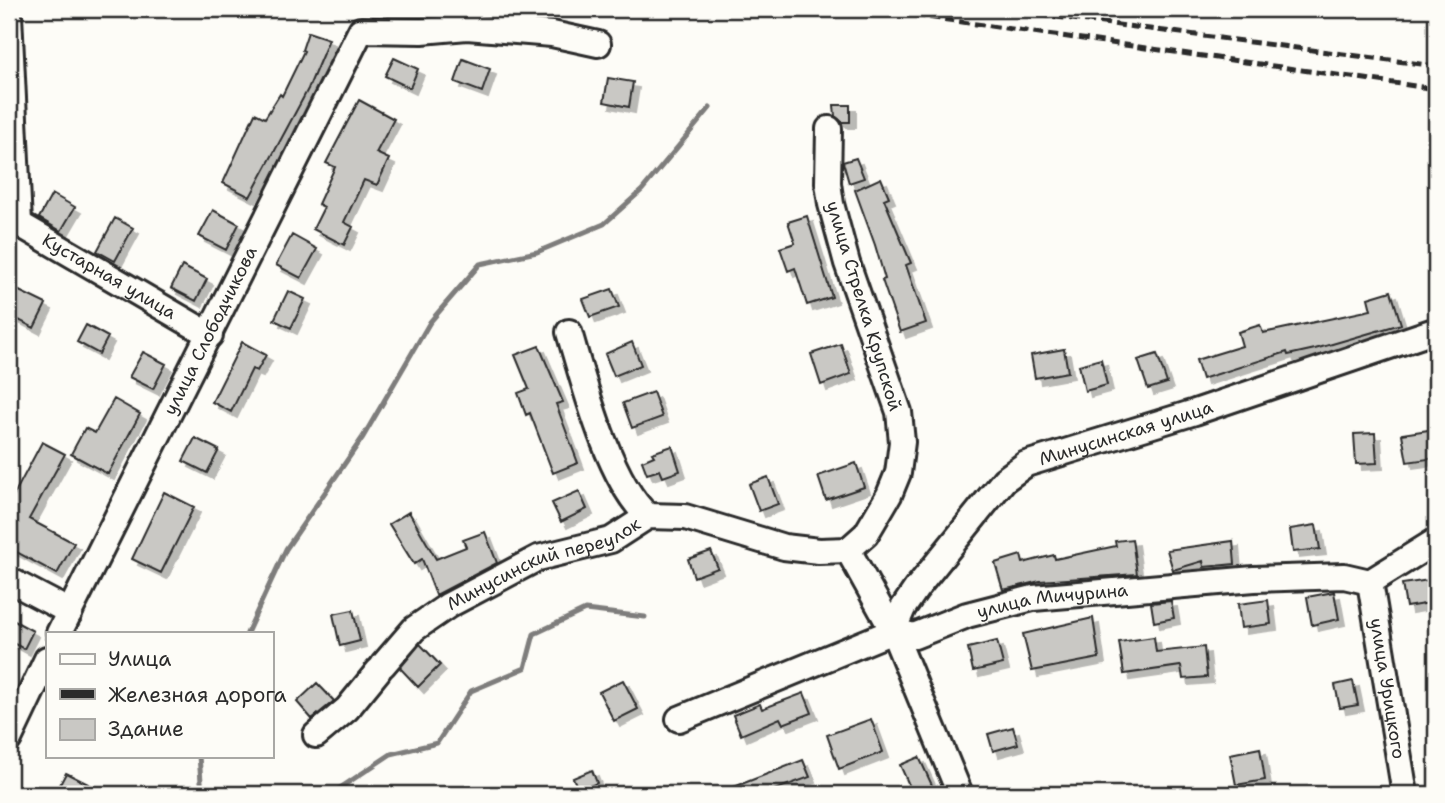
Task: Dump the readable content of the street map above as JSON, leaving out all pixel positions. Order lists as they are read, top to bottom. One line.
{"streets":{"street":["Кустарная улица","улица Стрелка Крупской","улица Слободчикова","Минусинская улица","Минусинский переулок","улица Мичурина","улица Урицкого"]},"crossings":[["Кустарная улица","улица Слободчикова"],["улица Стрелка Крупской","Минусинский переулок"],["Минусинская улица","улица Мичурина"],["улица Мичурина","улица Урицкого"]],"legend":["Улица","Железная дорога","Здание"]}
